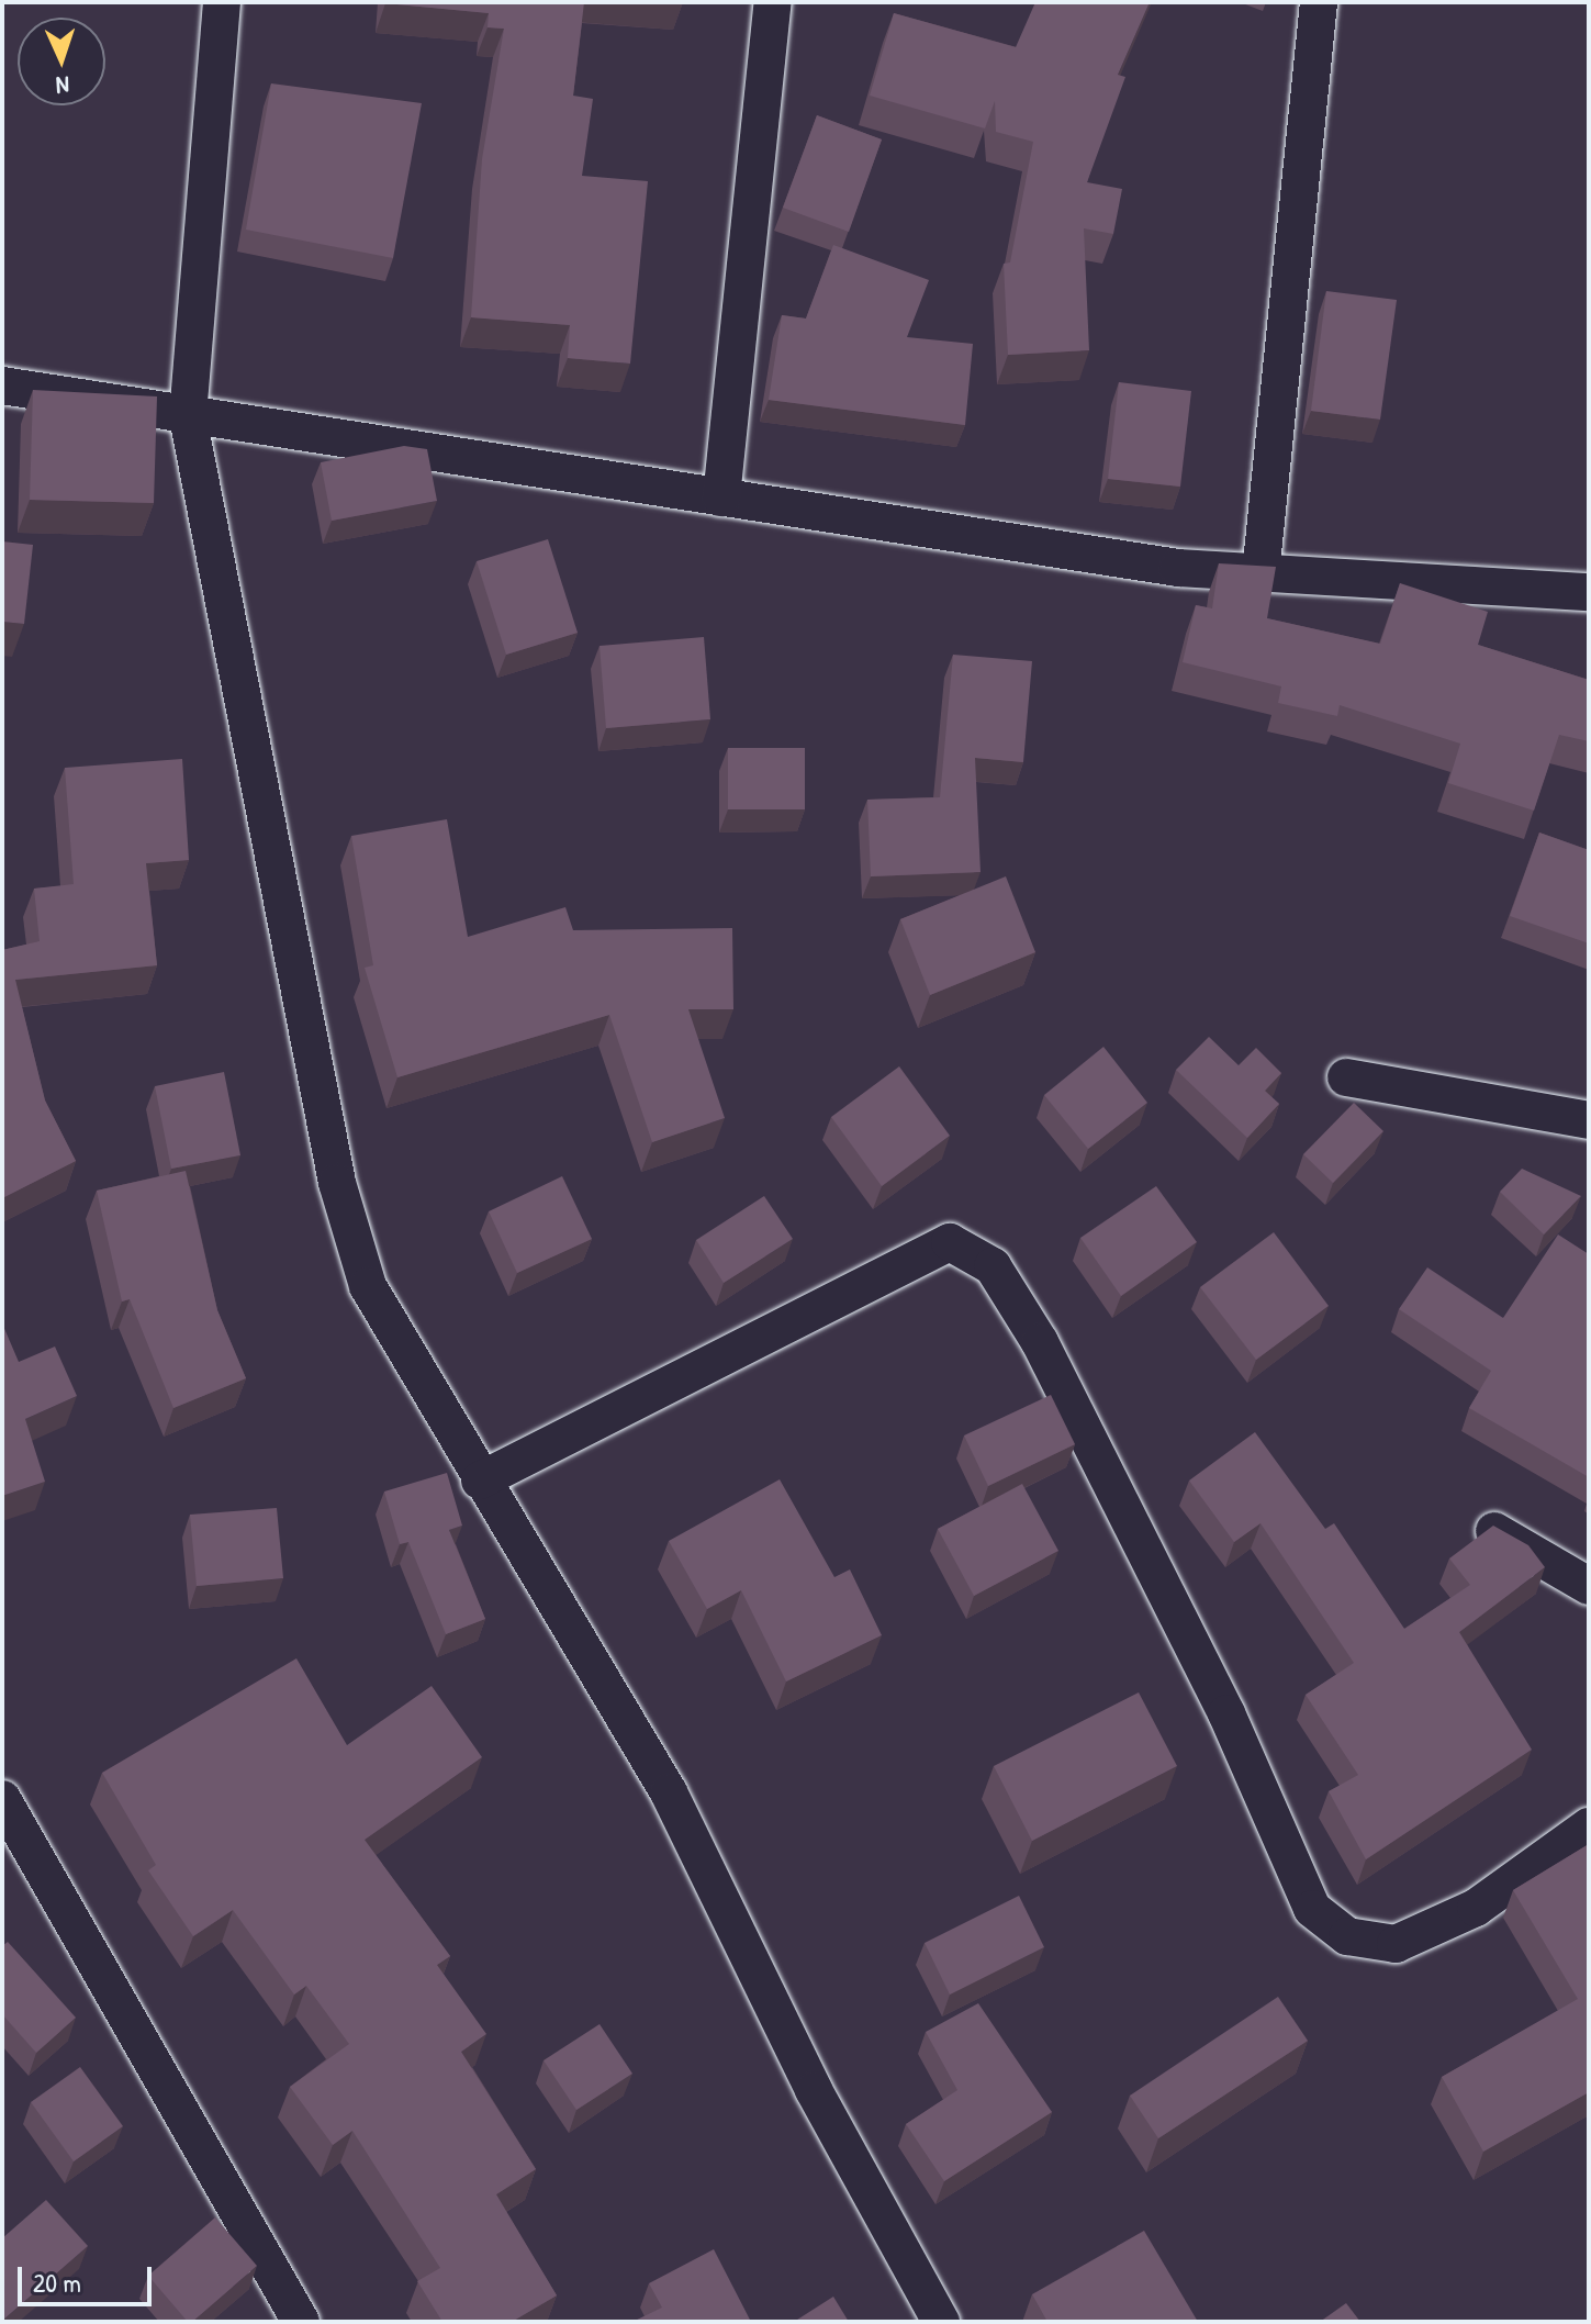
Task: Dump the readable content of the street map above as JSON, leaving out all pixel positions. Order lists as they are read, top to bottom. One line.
{"scale_bar":"20 m","north":"bottom"}
